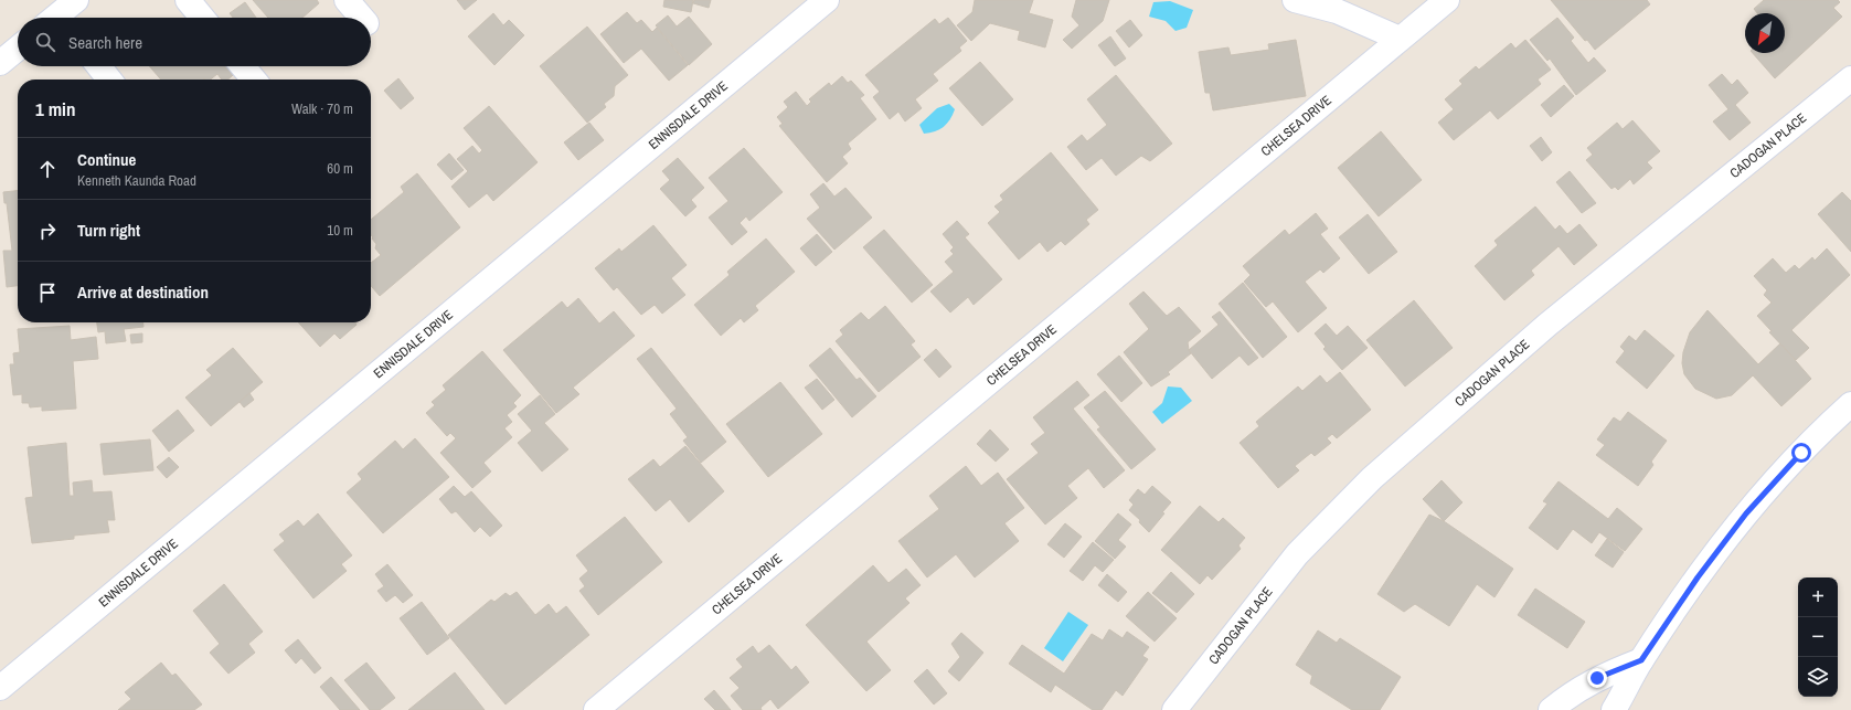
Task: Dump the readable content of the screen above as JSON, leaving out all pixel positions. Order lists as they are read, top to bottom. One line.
{"streets":{"street":["ENNISDALE DRIVE","CHELSEA DRIVE","CADOGAN PLACE"]},"north":"bottom left","page":{"search":"Search here","heading":["1 min","Walk · 70 m"],"list":[["Continue","Kenneth Kaunda Road","60 m"],["Turn right","10 m"],"Arrive at destination"],"map_buttons":["+","−"]}}
